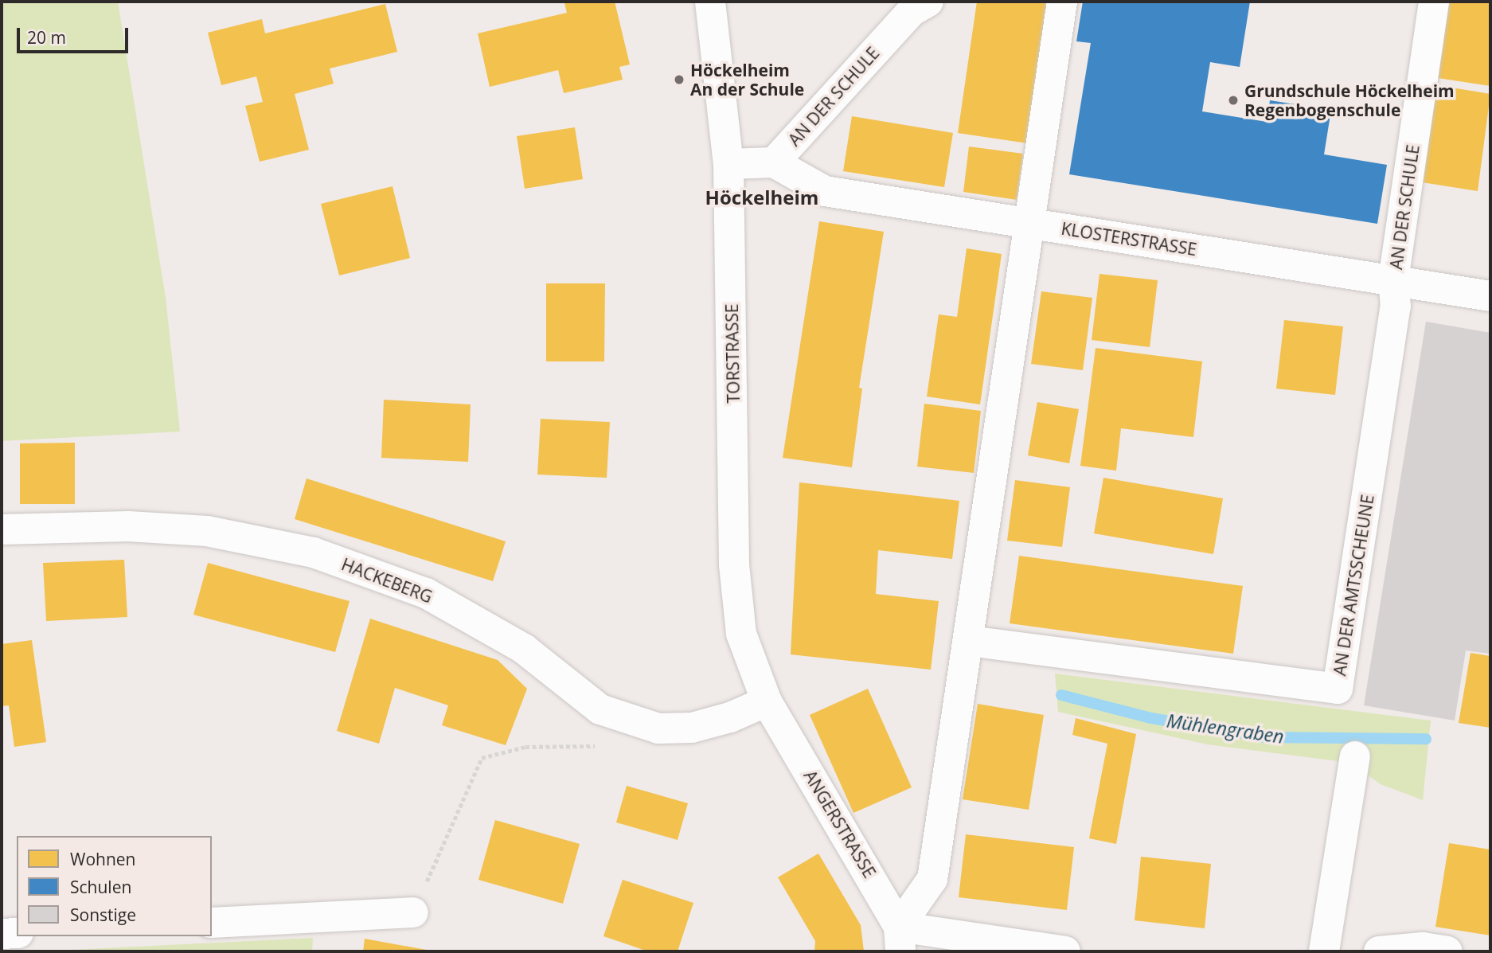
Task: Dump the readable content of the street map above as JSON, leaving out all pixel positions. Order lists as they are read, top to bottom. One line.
{"streets":{"street":["AN DER SCHULE","KLOSTERSTRASSE","TORSTRASSE","HACKEBERG","AN DER AMTSSCHEUNE","ANGERSTRASSE"]},"crossings":[["AN DER SCHULE","KLOSTERSTRASSE"],["AN DER SCHULE","AN DER AMTSSCHEUNE"],["KLOSTERSTRASSE","AN DER AMTSSCHEUNE"],["TORSTRASSE","HACKEBERG"],["TORSTRASSE","ANGERSTRASSE"],["HACKEBERG","ANGERSTRASSE"]],"districts":["Höckelheim"],"water":["Mühlengraben"],"places":["Höckelheim An der Schule","Grundschule Höckelheim Regenbogenschule"],"legend":["Wohnen","Schulen","Sonstige"],"scale_bar":"20 m"}
